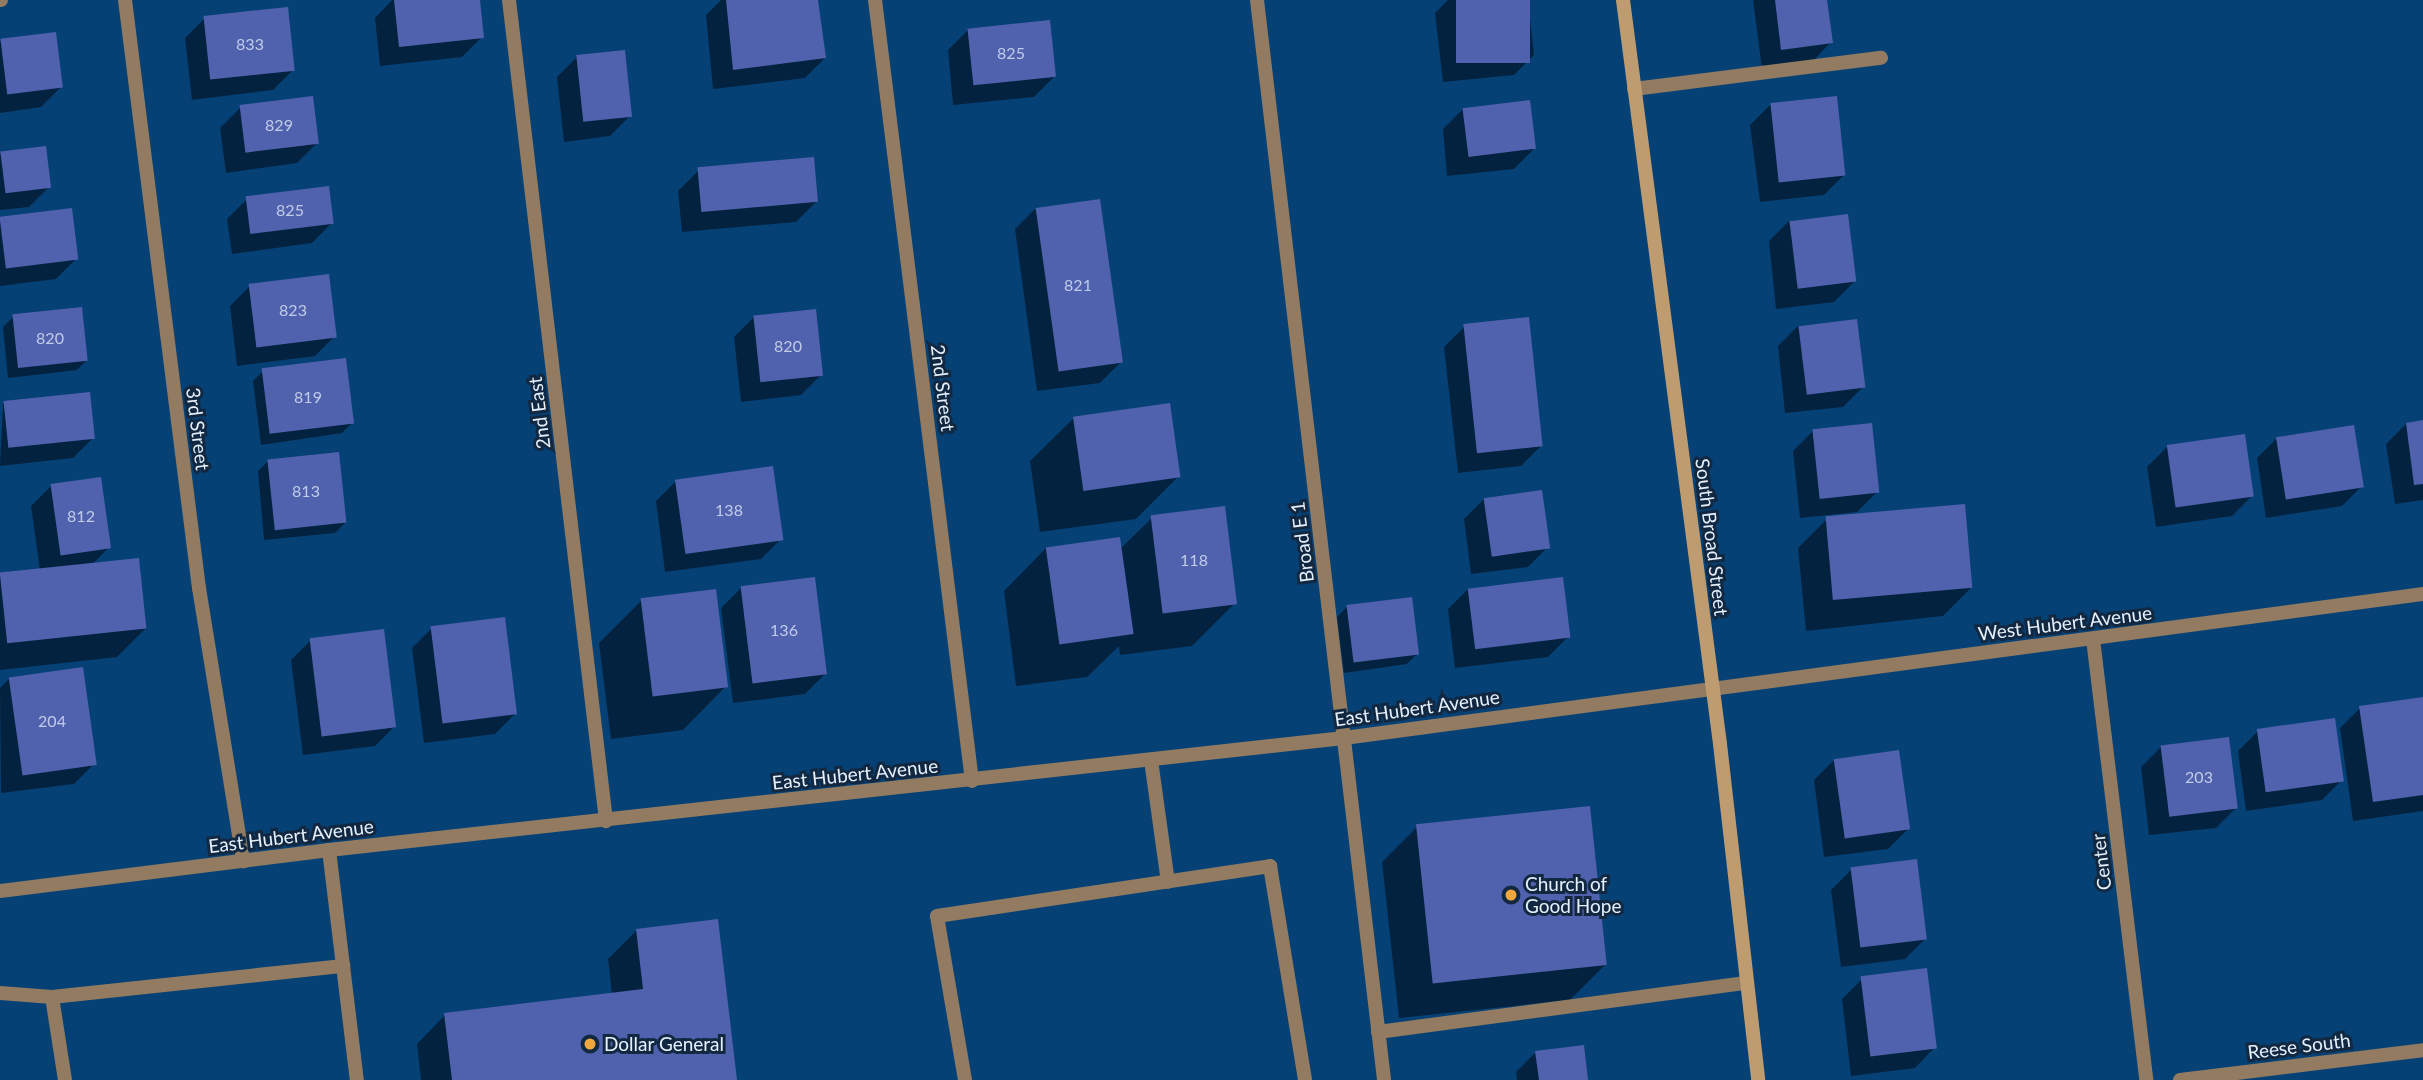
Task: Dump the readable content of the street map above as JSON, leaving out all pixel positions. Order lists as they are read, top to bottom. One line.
{"streets":{"street":["2nd Street","2nd East","3rd Street","South Broad Street","Broad E 1","West Hubert Avenue","East Hubert Avenue","Center","Reese South"]},"crossings":[["2nd Street","East Hubert Avenue"],["2nd East","East Hubert Avenue"],["3rd Street","East Hubert Avenue"],["South Broad Street","West Hubert Avenue"],["South Broad Street","East Hubert Avenue"],["Broad E 1","East Hubert Avenue"],["West Hubert Avenue","East Hubert Avenue"],["West Hubert Avenue","Center"]],"places":["Church of Good Hope","Dollar General"],"house_numbers":["833","825","829","825","821","823","820","820","819","813","138","812","118","136","204","203"]}
